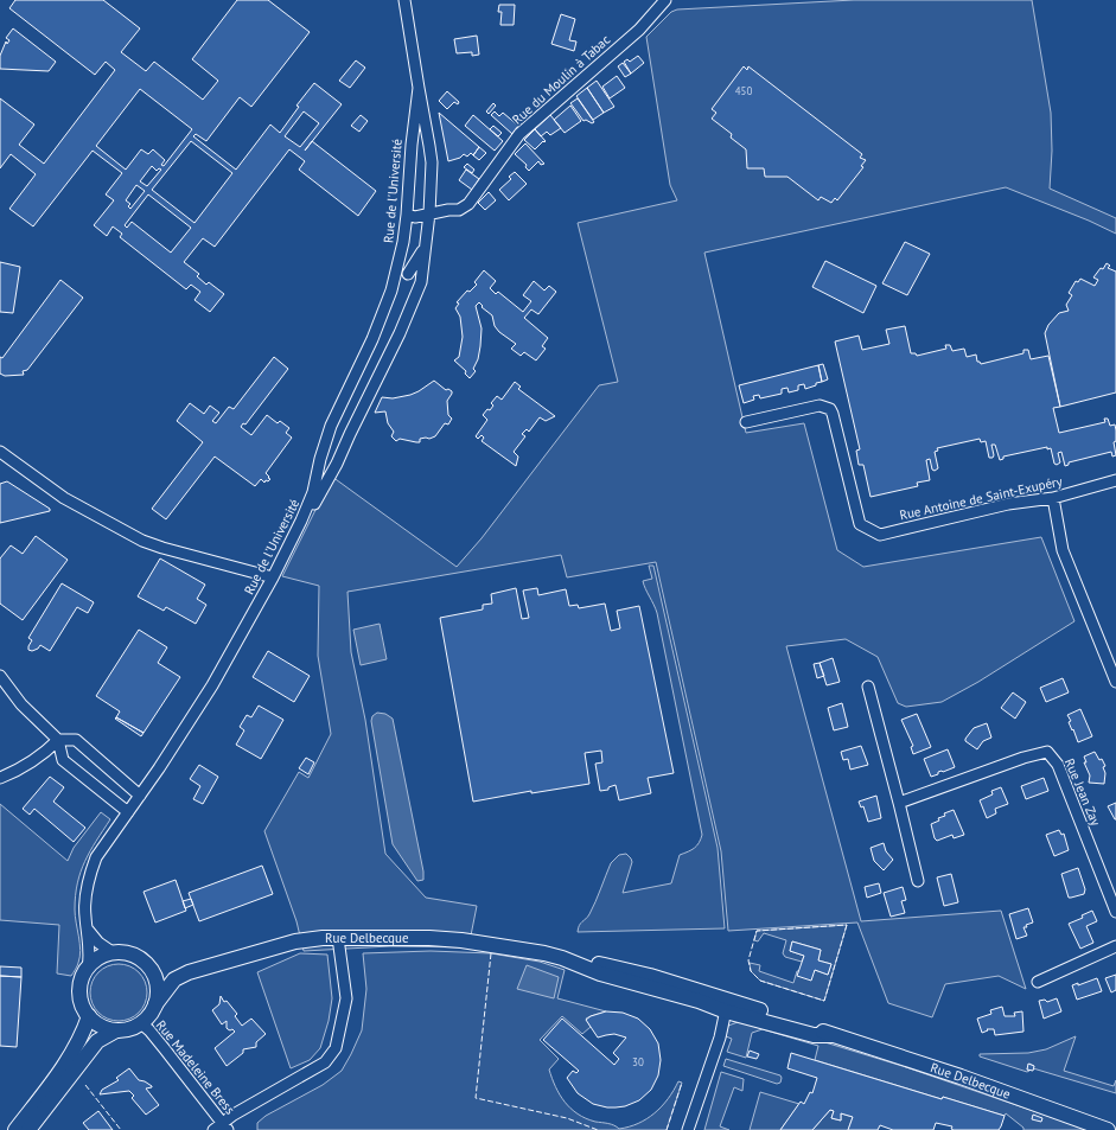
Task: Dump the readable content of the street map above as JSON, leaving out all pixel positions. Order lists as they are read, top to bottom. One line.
{"streets":{"street":["Rue du Moulin à Tabac","Rue de l'Université","Rue Antoine de Saint-Exupéry","Rue Jean Zay","Rue Delbecque","Rue Madeleine Bress"]},"crossings":[["Rue du Moulin à Tabac","Rue de l'Université"],["Rue de l'Université","Rue Delbecque"],["Rue de l'Université","Rue Madeleine Bress"],["Rue Delbecque","Rue Madeleine Bress"]],"house_numbers":["450","30"]}
